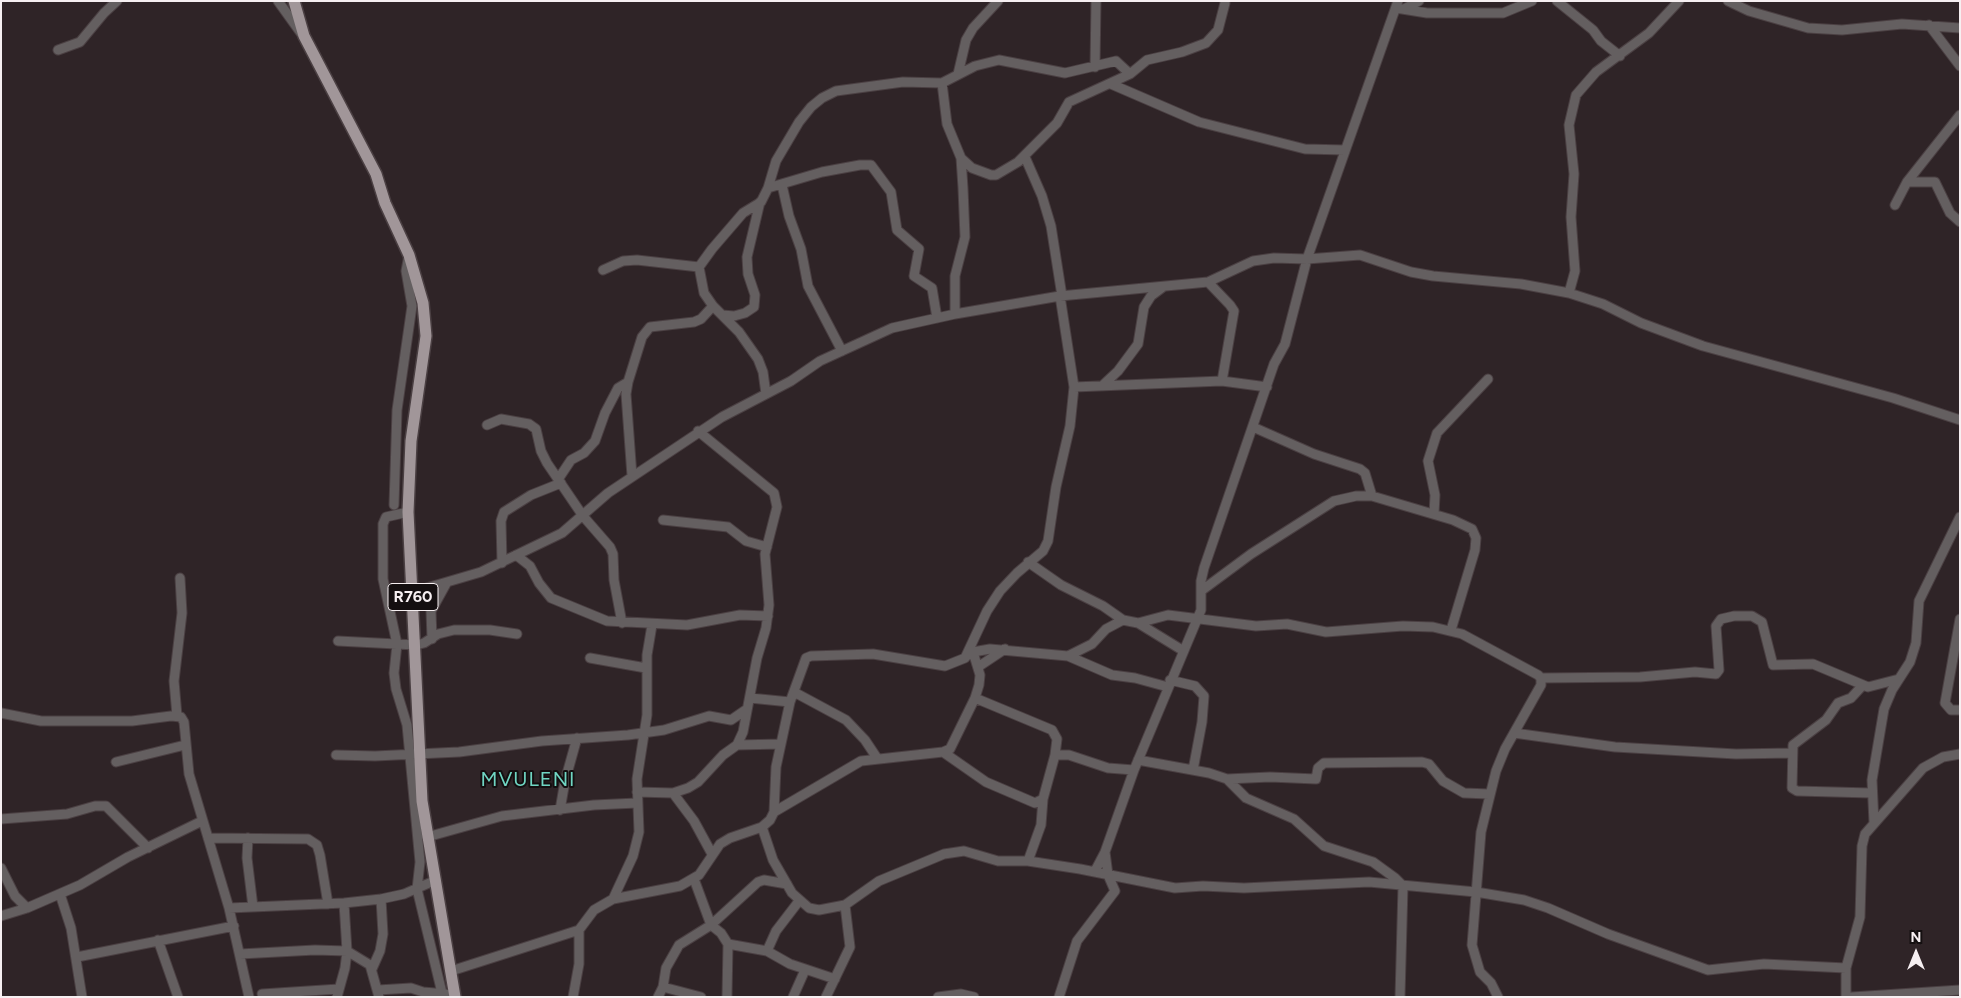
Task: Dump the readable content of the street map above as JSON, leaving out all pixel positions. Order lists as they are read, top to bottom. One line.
{"streets":{"main road":["R760"]},"districts":["MVULENI"],"north":"top"}
